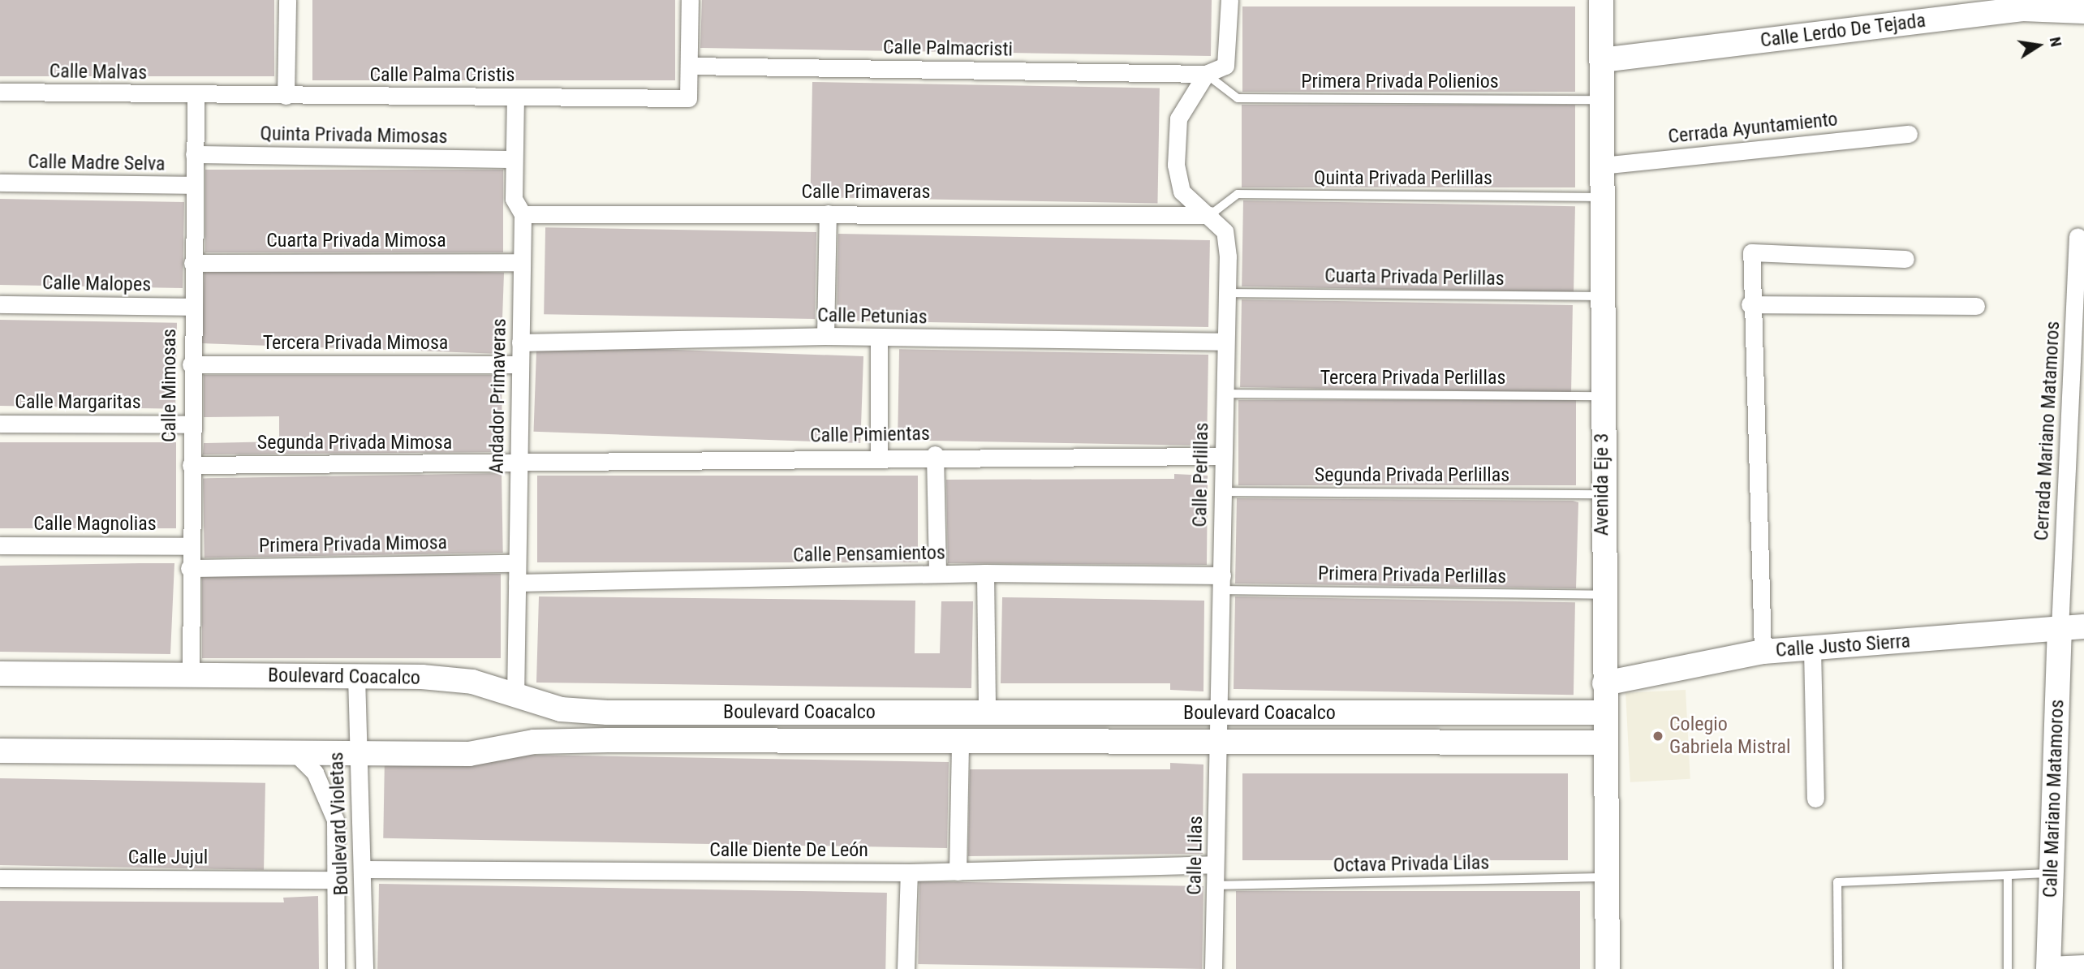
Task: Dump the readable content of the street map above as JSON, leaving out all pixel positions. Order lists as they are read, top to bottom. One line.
{"streets":{"main road":["Calle Lerdo De Tejada","Avenida Eje 3","Calle Justo Sierra","Boulevard Coacalco","Calle Mariano Matamoros"],"street":["Calle Palmacristi","Calle Malvas","Calle Palma Cristis","Cerrada Ayuntamiento","Quinta Privada Mimosas","Calle Madre Selva","Calle Primaveras","Cuarta Privada Mimosa","Calle Malopes","Calle Petunias","Tercera Privada Mimosa","Calle Mimosas","Andador Primaveras","Calle Margaritas","Cerrada Mariano Matamoros","Calle Pimientas","Segunda Privada Mimosa","Calle Perlillas","Calle Magnolias","Primera Privada Mimosa","Calle Pensamientos","Boulevard Violetas","Calle Diente De León","Calle Lilas","Calle Jujul"],"lane":["Primera Privada Polienios","Quinta Privada Perlillas","Cuarta Privada Perlillas","Tercera Privada Perlillas","Segunda Privada Perlillas","Primera Privada Perlillas","Octava Privada Lilas"]},"crossings":[["Calle Lerdo De Tejada","Avenida Eje 3"],["Calle Palmacristi","Calle Palma Cristis"],["Calle Palmacristi","Primera Privada Polienios"],["Calle Palmacristi","Calle Perlillas"],["Calle Malvas","Calle Palma Cristis"],["Calle Malvas","Calle Mimosas"],["Calle Palma Cristis","Calle Mimosas"],["Calle Palma Cristis","Andador Primaveras"],["Primera Privada Polienios","Calle Perlillas"],["Primera Privada Polienios","Avenida Eje 3"],["Cerrada Ayuntamiento","Avenida Eje 3"],["Quinta Privada Mimosas","Calle Mimosas"],["Quinta Privada Mimosas","Andador Primaveras"],["Calle Madre Selva","Calle Mimosas"],["Quinta Privada Perlillas","Calle Primaveras"],["Quinta Privada Perlillas","Calle Perlillas"],["Quinta Privada Perlillas","Avenida Eje 3"],["Calle Primaveras","Andador Primaveras"],["Calle Primaveras","Calle Perlillas"],["Cuarta Privada Mimosa","Calle Mimosas"],["Cuarta Privada Mimosa","Andador Primaveras"],["Cuarta Privada Perlillas","Calle Perlillas"],["Cuarta Privada Perlillas","Avenida Eje 3"],["Calle Malopes","Calle Mimosas"],["Calle Petunias","Andador Primaveras"],["Calle Petunias","Calle Perlillas"],["Tercera Privada Mimosa","Calle Mimosas"],["Tercera Privada Mimosa","Andador Primaveras"],["Tercera Privada Perlillas","Calle Perlillas"],["Tercera Privada Perlillas","Avenida Eje 3"],["Calle Mimosas","Calle Margaritas"],["Calle Mimosas","Segunda Privada Mimosa"],["Calle Mimosas","Calle Magnolias"],["Calle Mimosas","Primera Privada Mimosa"],["Calle Mimosas","Boulevard Coacalco"],["Andador Primaveras","Calle Pimientas"],["Andador Primaveras","Segunda Privada Mimosa"],["Andador Primaveras","Primera Privada Mimosa"],["Andador Primaveras","Calle Pensamientos"],["Andador Primaveras","Boulevard Coacalco"],["Cerrada Mariano Matamoros","Calle Justo Sierra"],["Cerrada Mariano Matamoros","Calle Mariano Matamoros"],["Calle Pimientas","Segunda Privada Mimosa"],["Calle Pimientas","Calle Perlillas"],["Calle Perlillas","Segunda Privada Perlillas"],["Calle Perlillas","Calle Pensamientos"],["Calle Perlillas","Primera Privada Perlillas"],["Calle Perlillas","Boulevard Coacalco"],["Calle Perlillas","Calle Lilas"],["Segunda Privada Perlillas","Avenida Eje 3"],["Avenida Eje 3","Primera Privada Perlillas"],["Avenida Eje 3","Calle Justo Sierra"],["Avenida Eje 3","Boulevard Coacalco"],["Avenida Eje 3","Octava Privada Lilas"],["Calle Pensamientos","Primera Privada Perlillas"],["Calle Justo Sierra","Calle Mariano Matamoros"],["Boulevard Coacalco","Boulevard Violetas"],["Boulevard Coacalco","Calle Lilas"],["Boulevard Violetas","Calle Diente De León"],["Boulevard Violetas","Calle Jujul"],["Calle Diente De León","Calle Lilas"],["Calle Lilas","Octava Privada Lilas"]],"places":["Colegio Gabriela Mistral"],"north":"right"}
